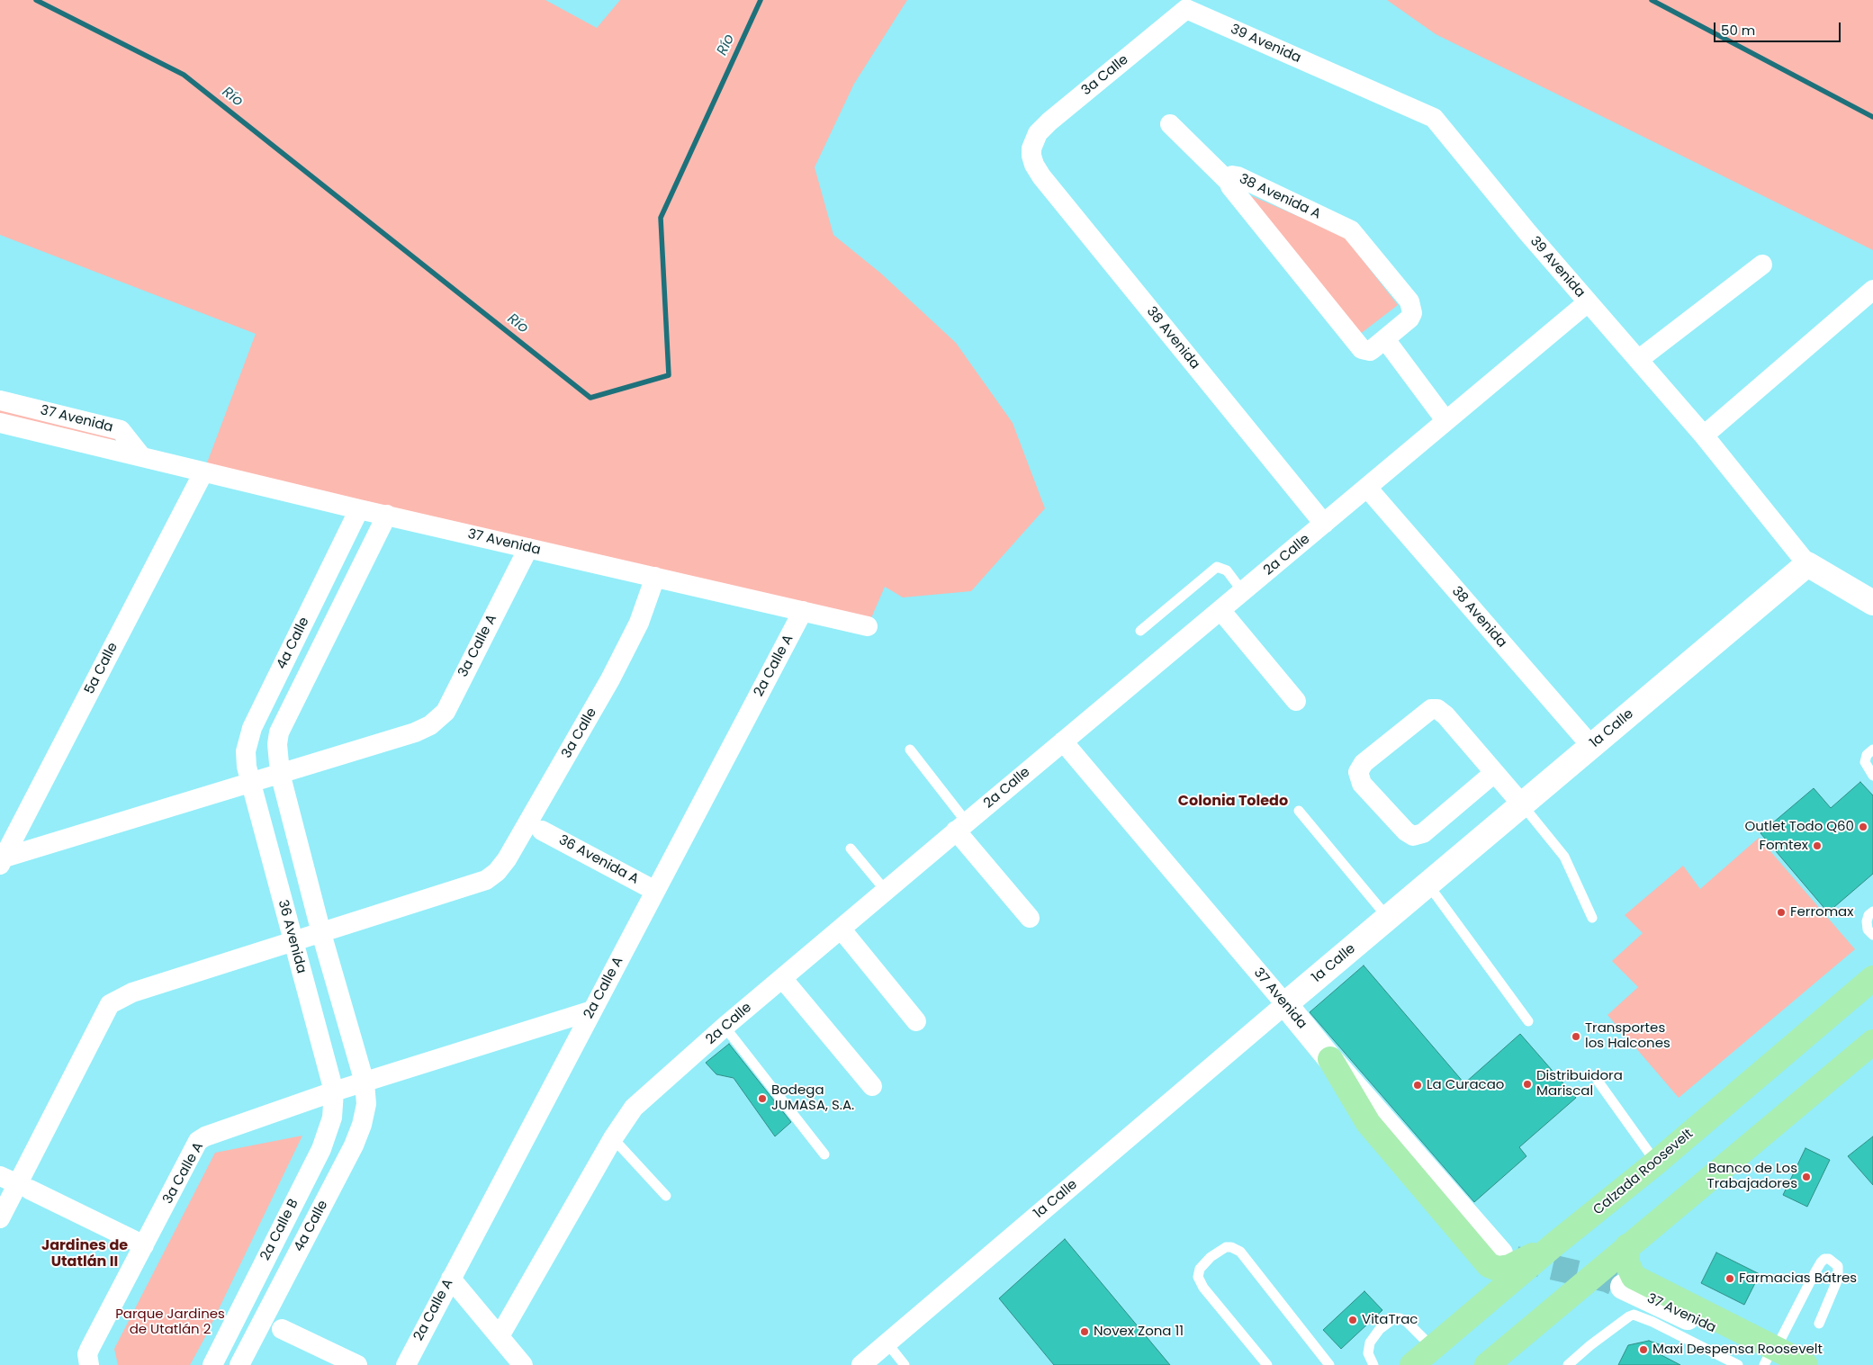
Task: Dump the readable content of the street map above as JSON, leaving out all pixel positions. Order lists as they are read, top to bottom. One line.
{"streets":{"highway":["Calzada Roosevelt"],"street":["39 Avenida","3a Calle","38 Avenida A","38 Avenida","37 Avenida","2a Calle","4a Calle","3a Calle A","2a Calle A","5a Calle","1a Calle","36 Avenida A","36 Avenida","2a Calle B"]},"crossings":[["39 Avenida","3a Calle"],["39 Avenida","2a Calle"],["39 Avenida","1a Calle"],["3a Calle","38 Avenida"],["3a Calle","37 Avenida"],["38 Avenida","2a Calle"],["38 Avenida","1a Calle"],["37 Avenida","2a Calle"],["37 Avenida","4a Calle"],["37 Avenida","3a Calle A"],["37 Avenida","2a Calle A"],["37 Avenida","5a Calle"],["37 Avenida","1a Calle"],["4a Calle","3a Calle A"],["4a Calle","36 Avenida"],["3a Calle A","2a Calle A"],["3a Calle A","5a Calle"],["3a Calle A","36 Avenida"],["3a Calle A","2a Calle B"],["2a Calle A","36 Avenida A"],["36 Avenida","2a Calle B"]],"districts":["Colonia Toledo","Jardines de Utatlán II"],"water":["Río"],"parks":["Parque Jardines de Utatlán 2"],"places":["Outlet Todo Q60","Fomtex","Ferromax","Transportes los Halcones","Distribuidora Mariscal","La Curacao","Bodega JUMASA, S.A.","Banco de Los Trabajadores","Farmacias Bátres","VitaTrac","Novex Zona 11","Maxi Despensa Roosevelt"],"scale_bar":"50 m"}
